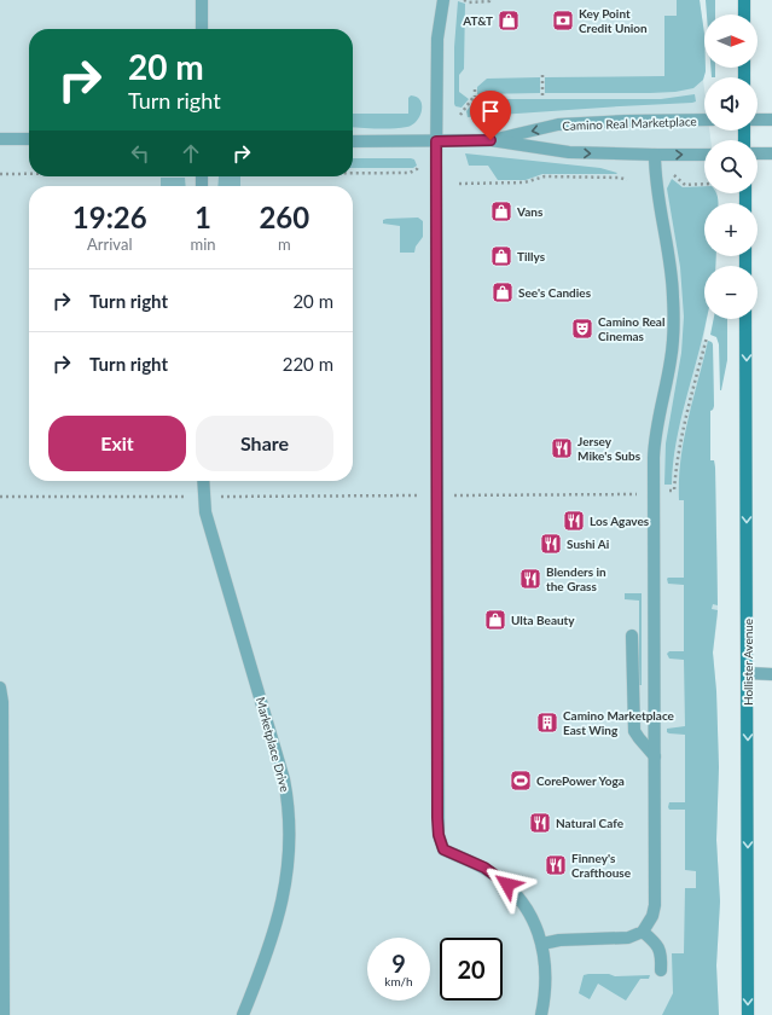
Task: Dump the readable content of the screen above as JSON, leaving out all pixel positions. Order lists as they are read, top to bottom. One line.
{"streets":{"main road":["Hollister Avenue"],"street":["Camino Real Marketplace","Marketplace Drive"]},"one_way":["Hollister Avenue"],"places":{"shop":["AT&T","Vans","Tillys","See's Candies","Ulta Beauty"],"bank":["Key Point Credit Union"],"theatre":["Camino Real Cinemas"],"restaurant":["Jersey Mike's Subs","Los Agaves","Sushi Ai","Blenders in the Grass","Natural Cafe","Finney's Crafthouse"],"building":["Camino Marketplace East Wing"],"sports":["CorePower Yoga"]},"north":"right","page":{"map_buttons":["+","−"],"turn":["20 m","Turn right"],"eta":["19:26","Arrival","1","min","260","m"],"list":[{"name":"Turn right","value":"20 m"},{"name":"Turn right","value":"220 m"}],"buttons":["Exit","Share"],"speed":"9 km/h","limit":"20"}}
